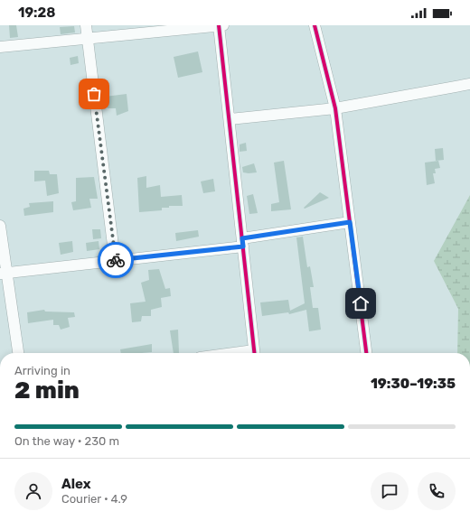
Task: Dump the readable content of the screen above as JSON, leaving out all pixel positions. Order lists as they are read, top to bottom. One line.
{"page":{"status":"19:28","heading":["2 min","Arriving in","19:30–19:35"],"panel":["Alex","Courier · 4.9"],"bar":"On the way · 230 m"}}
